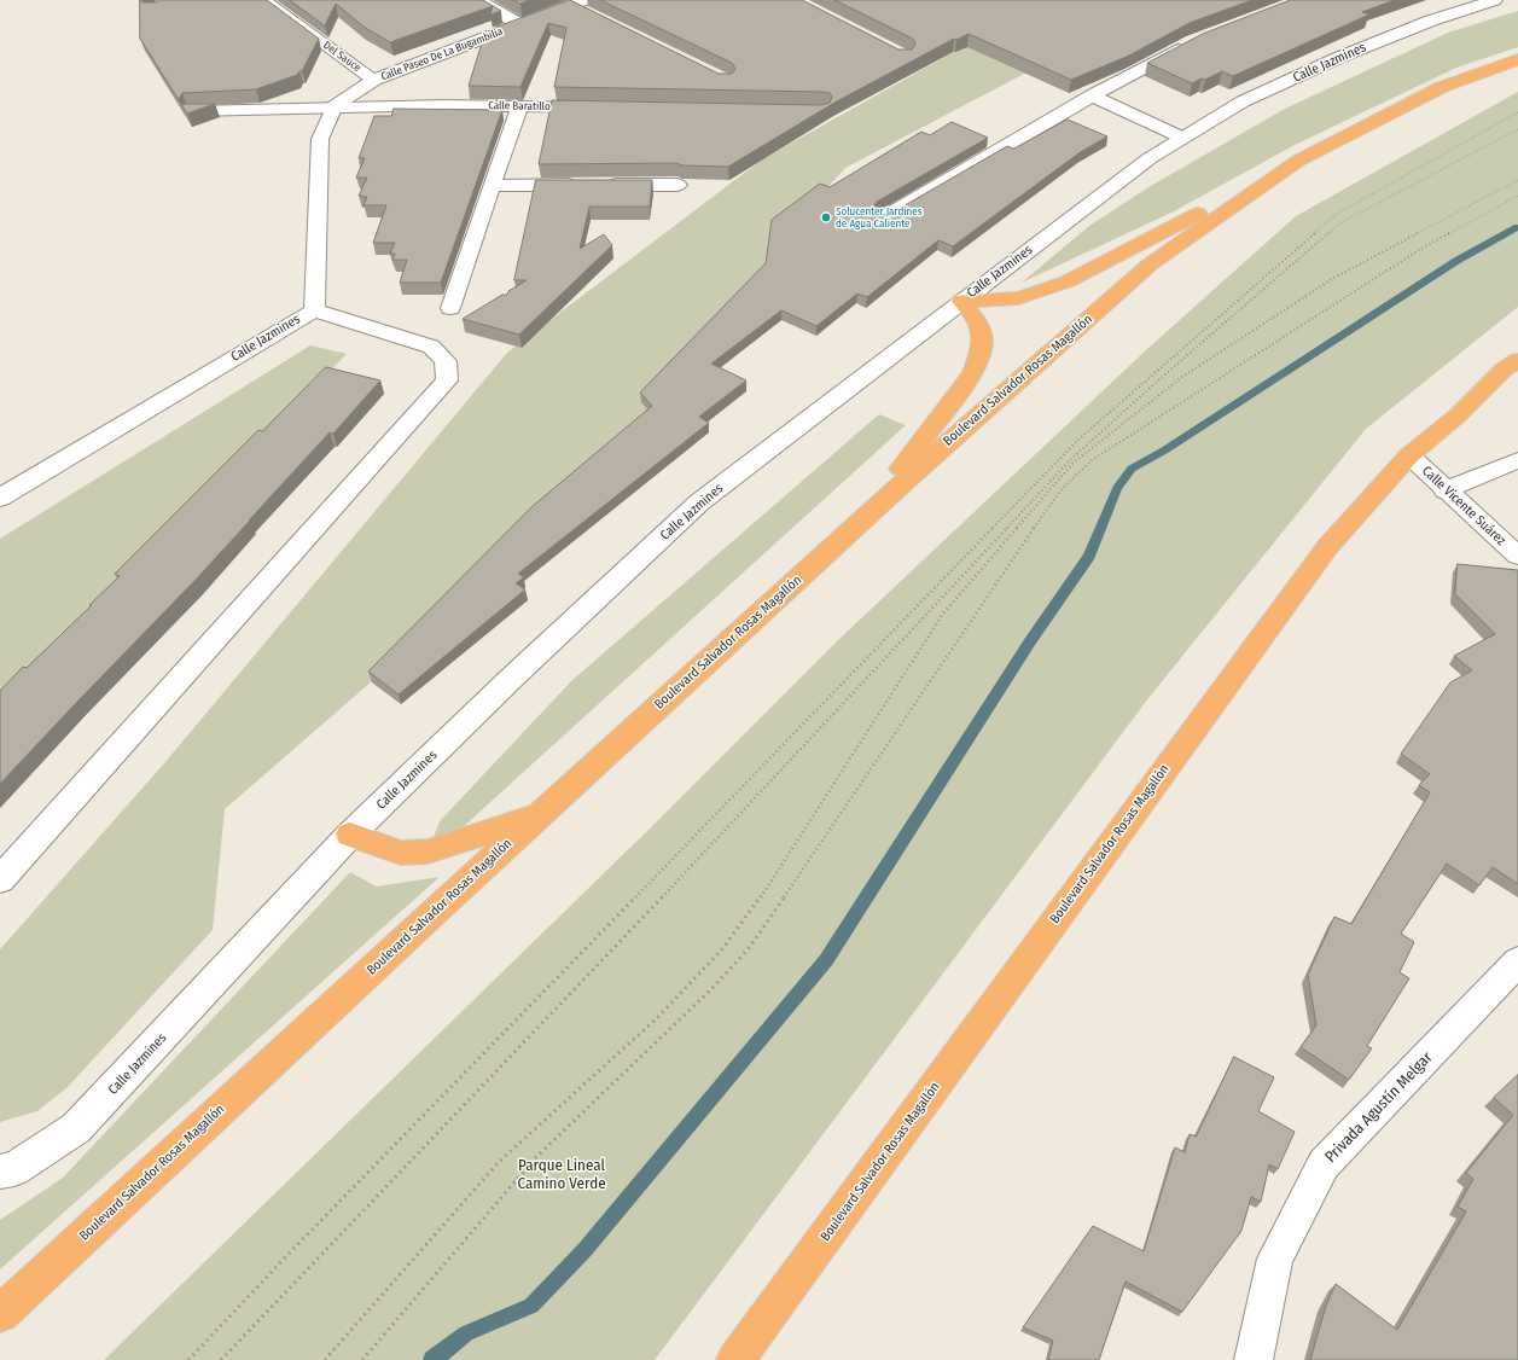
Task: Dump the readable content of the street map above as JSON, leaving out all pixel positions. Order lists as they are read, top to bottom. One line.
{"streets":{"highway":["Boulevard Salvador Rosas Magallón"],"street":["Calle Paseo De La Bugambilia","Del Sauce","Calle Jazmines","Calle Baratillo","Calle Vicente Suárez","Privada Agustín Melgar"]},"crossings":[["Calle Paseo De La Bugambilia","Del Sauce"],["Calle Paseo De La Bugambilia","Calle Baratillo"],["Boulevard Salvador Rosas Magallón","Calle Vicente Suárez"]],"parks":["Parque Lineal Camino Verde"],"places":["Solucenter Jardines de Agua Caliente"]}
